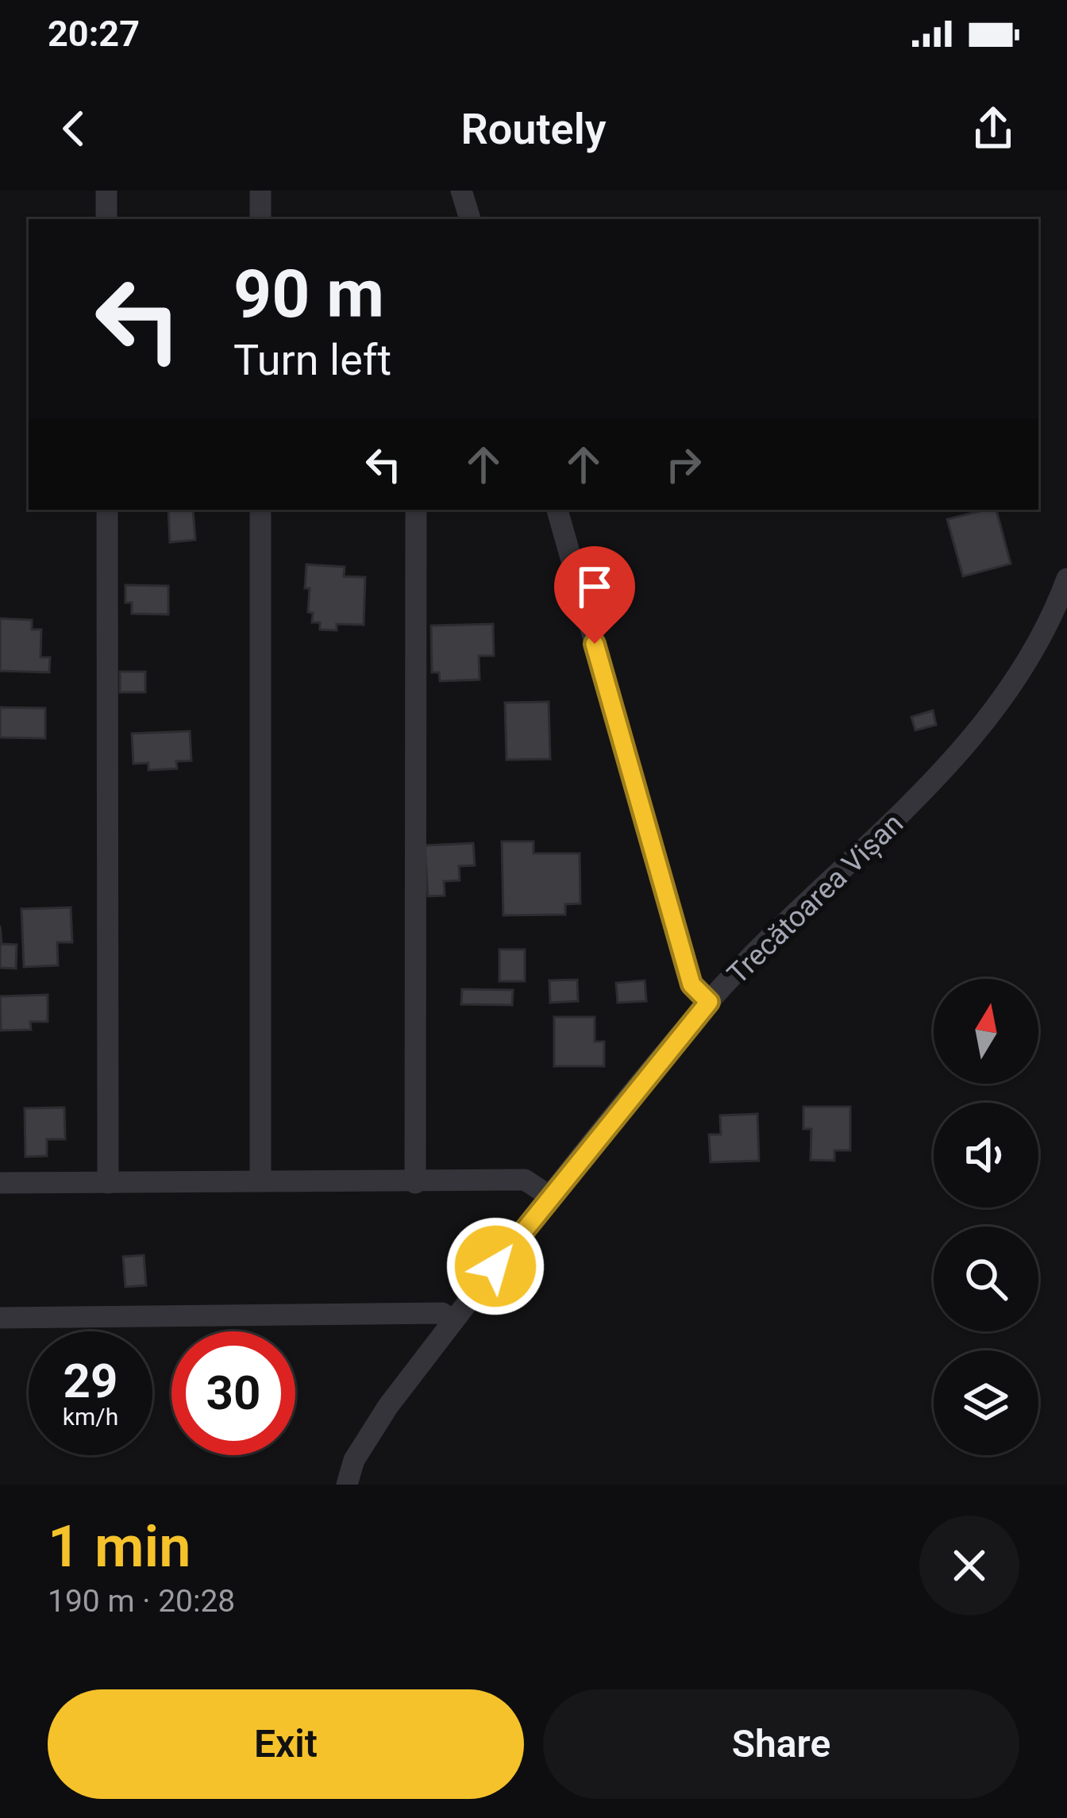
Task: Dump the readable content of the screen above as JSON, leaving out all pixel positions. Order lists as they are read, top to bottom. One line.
{"streets":{"street":["Trecătoarea Vișan"]},"north":"top","page":{"status":"20:27","header":"Routely","turn":["90 m","Turn left"],"speed":"29 km/h","limit":"30","heading":["1 min","190 m · 20:28"],"buttons":["Exit","Share"]}}
